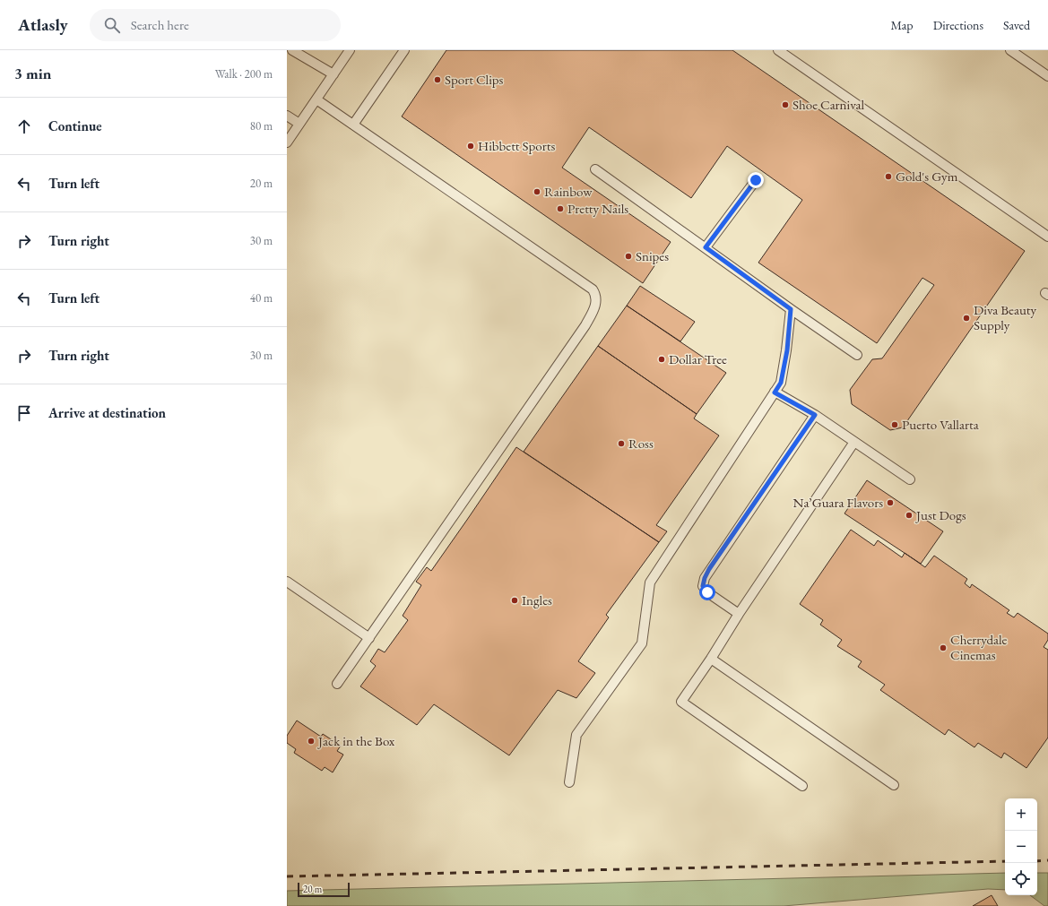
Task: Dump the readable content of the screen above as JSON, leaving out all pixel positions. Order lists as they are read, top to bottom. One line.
{"places":["Sport Clips","Shoe Carnival","Hibbett Sports","Gold's Gym","Rainbow","Pretty Nails","Snipes","Diva Beauty Supply","Dollar Tree","Puerto Vallarta","Ross","Na’Guara Flavors","Just Dogs","Ingles","Cherrydale Cinemas","Jack in the Box"],"scale_bar":"20 m","page":{"header":"Atlasly","search":"Search here","nav":["Map","Directions","Saved"],"heading":["3 min","Walk · 200 m"],"list":[["Continue","80 m"],["Turn left","20 m"],["Turn right","30 m"],["Turn left","40 m"],["Turn right","30 m"],"Arrive at destination"],"map_buttons":["+","−"],"scale":"20 m"}}
